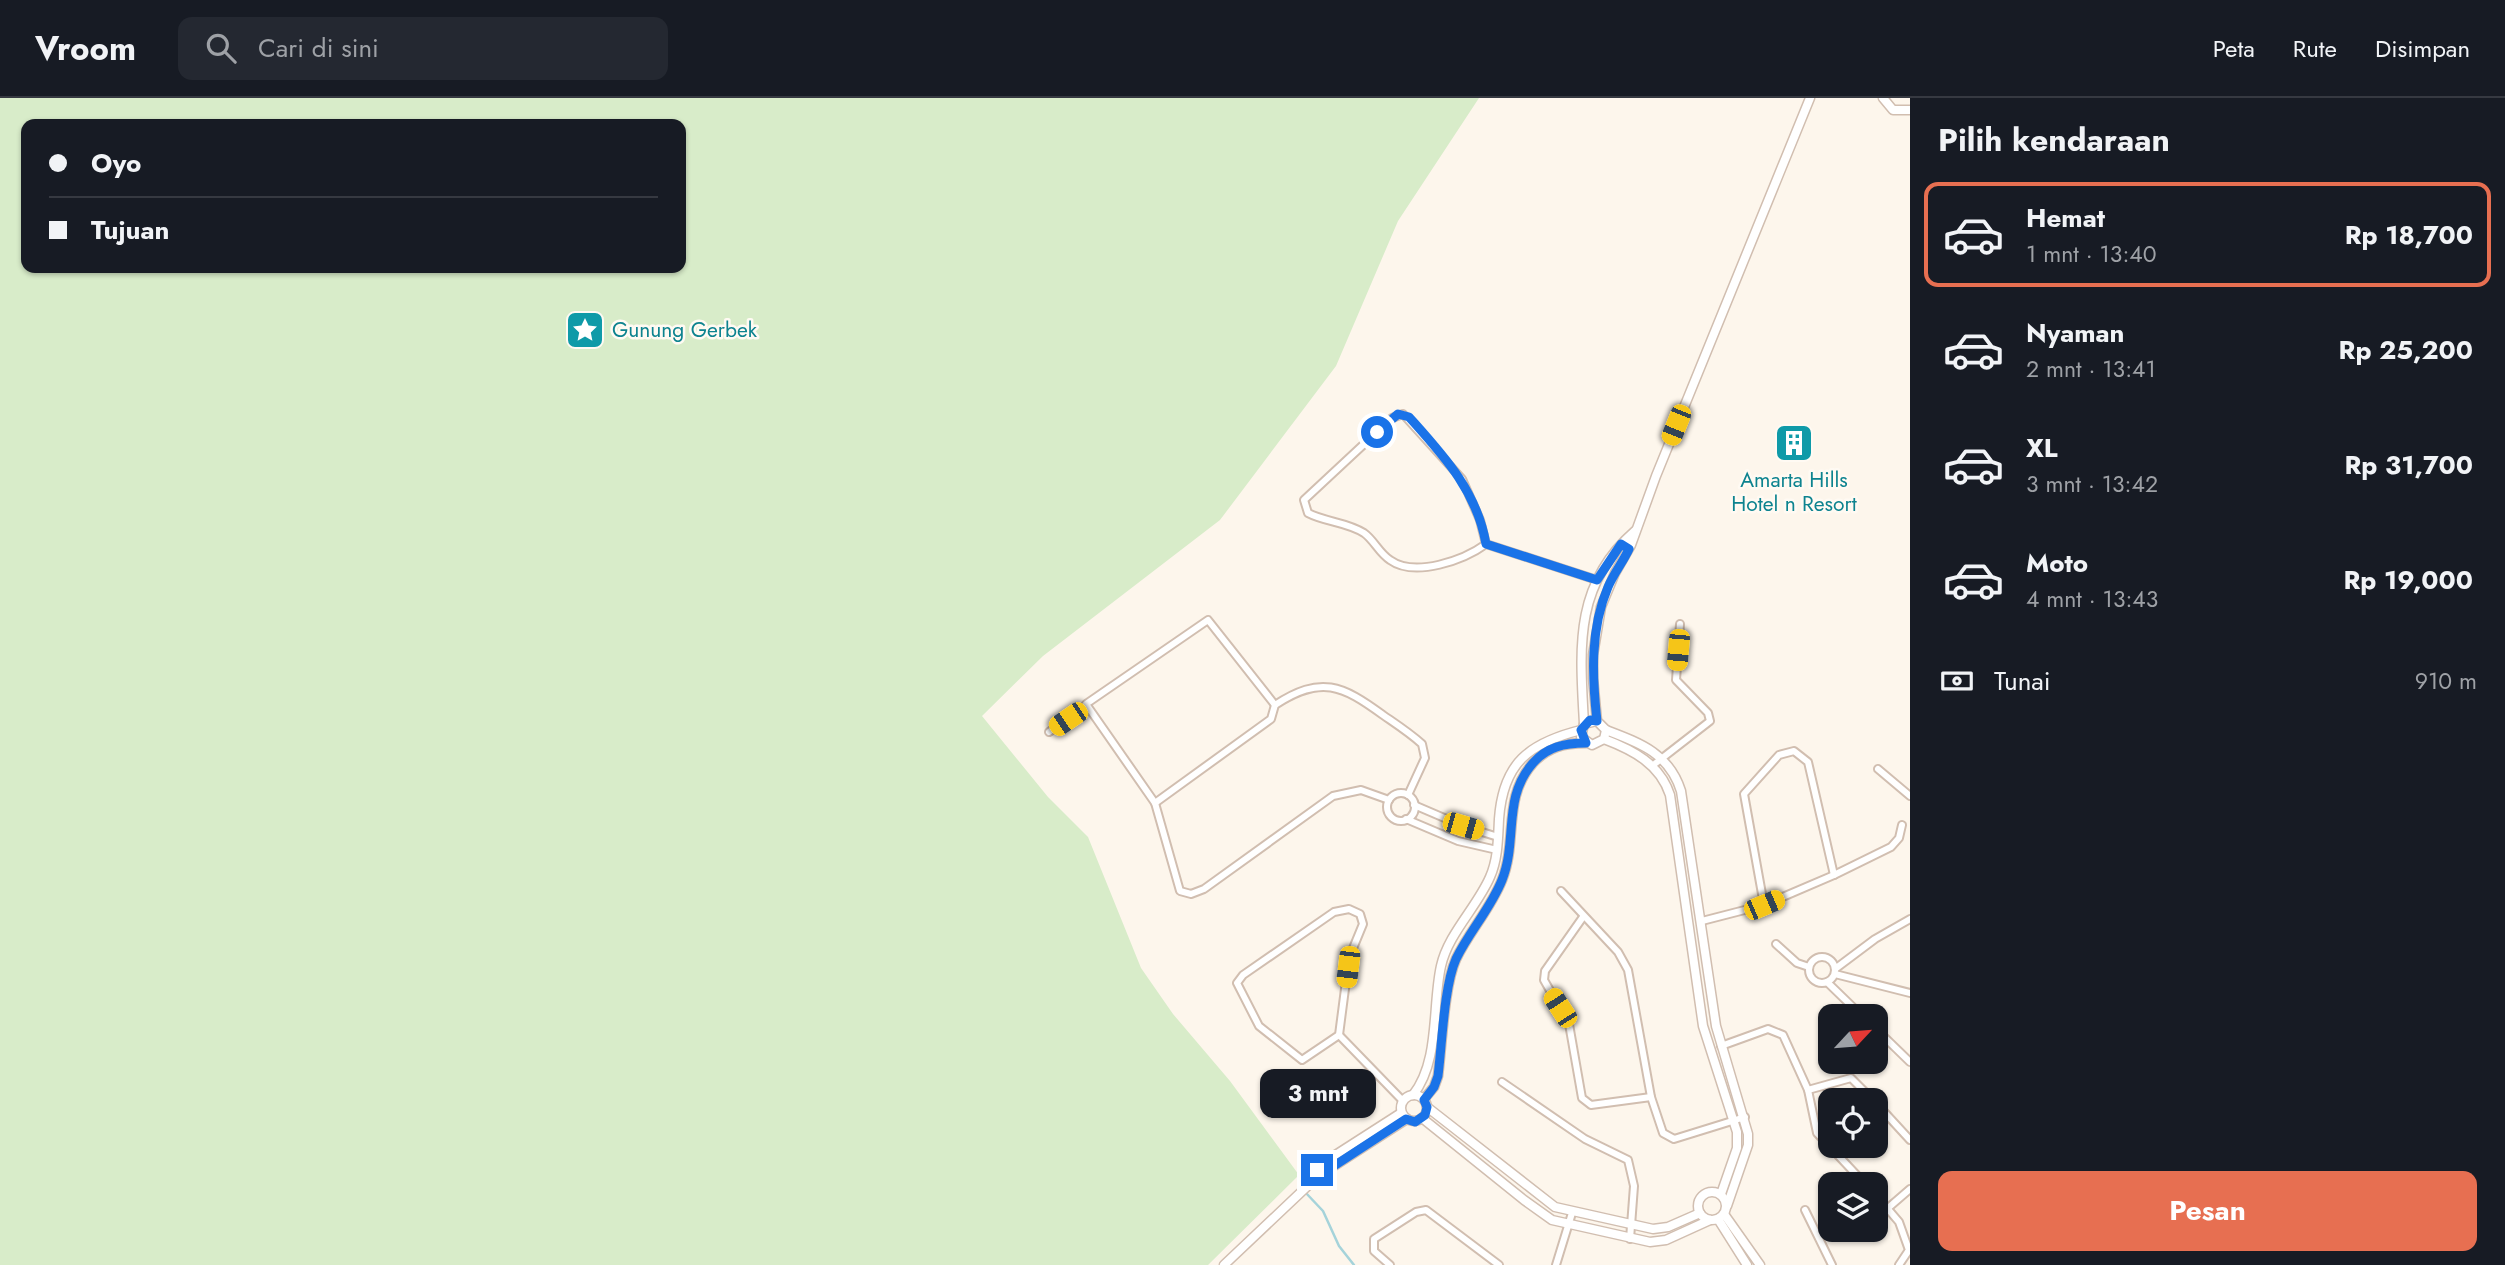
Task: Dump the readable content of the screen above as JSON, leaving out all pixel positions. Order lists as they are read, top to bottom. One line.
{"places":{"place":["Gunung Gerbek"],"building":["Amarta Hills Hotel n Resort"]},"north":"top right","page":{"header":"Vroom","search":"Cari di sini","nav":["Peta","Rute","Disimpan"],"heading":"Pilih kendaraan","banner":["Oyo","Tujuan"],"list":[{"name":"Hemat","note":"1 mnt · 13:40","value":"Rp 18,700"},{"name":"Nyaman","note":"2 mnt · 13:41","value":"Rp 25,200"},{"name":"XL","note":"3 mnt · 13:42","value":"Rp 31,700"},{"name":"Moto","note":"4 mnt · 13:43","value":"Rp 19,000"}],"pay":["Tunai","910 m"],"bubble":"3 mnt","buttons":"Pesan"}}
